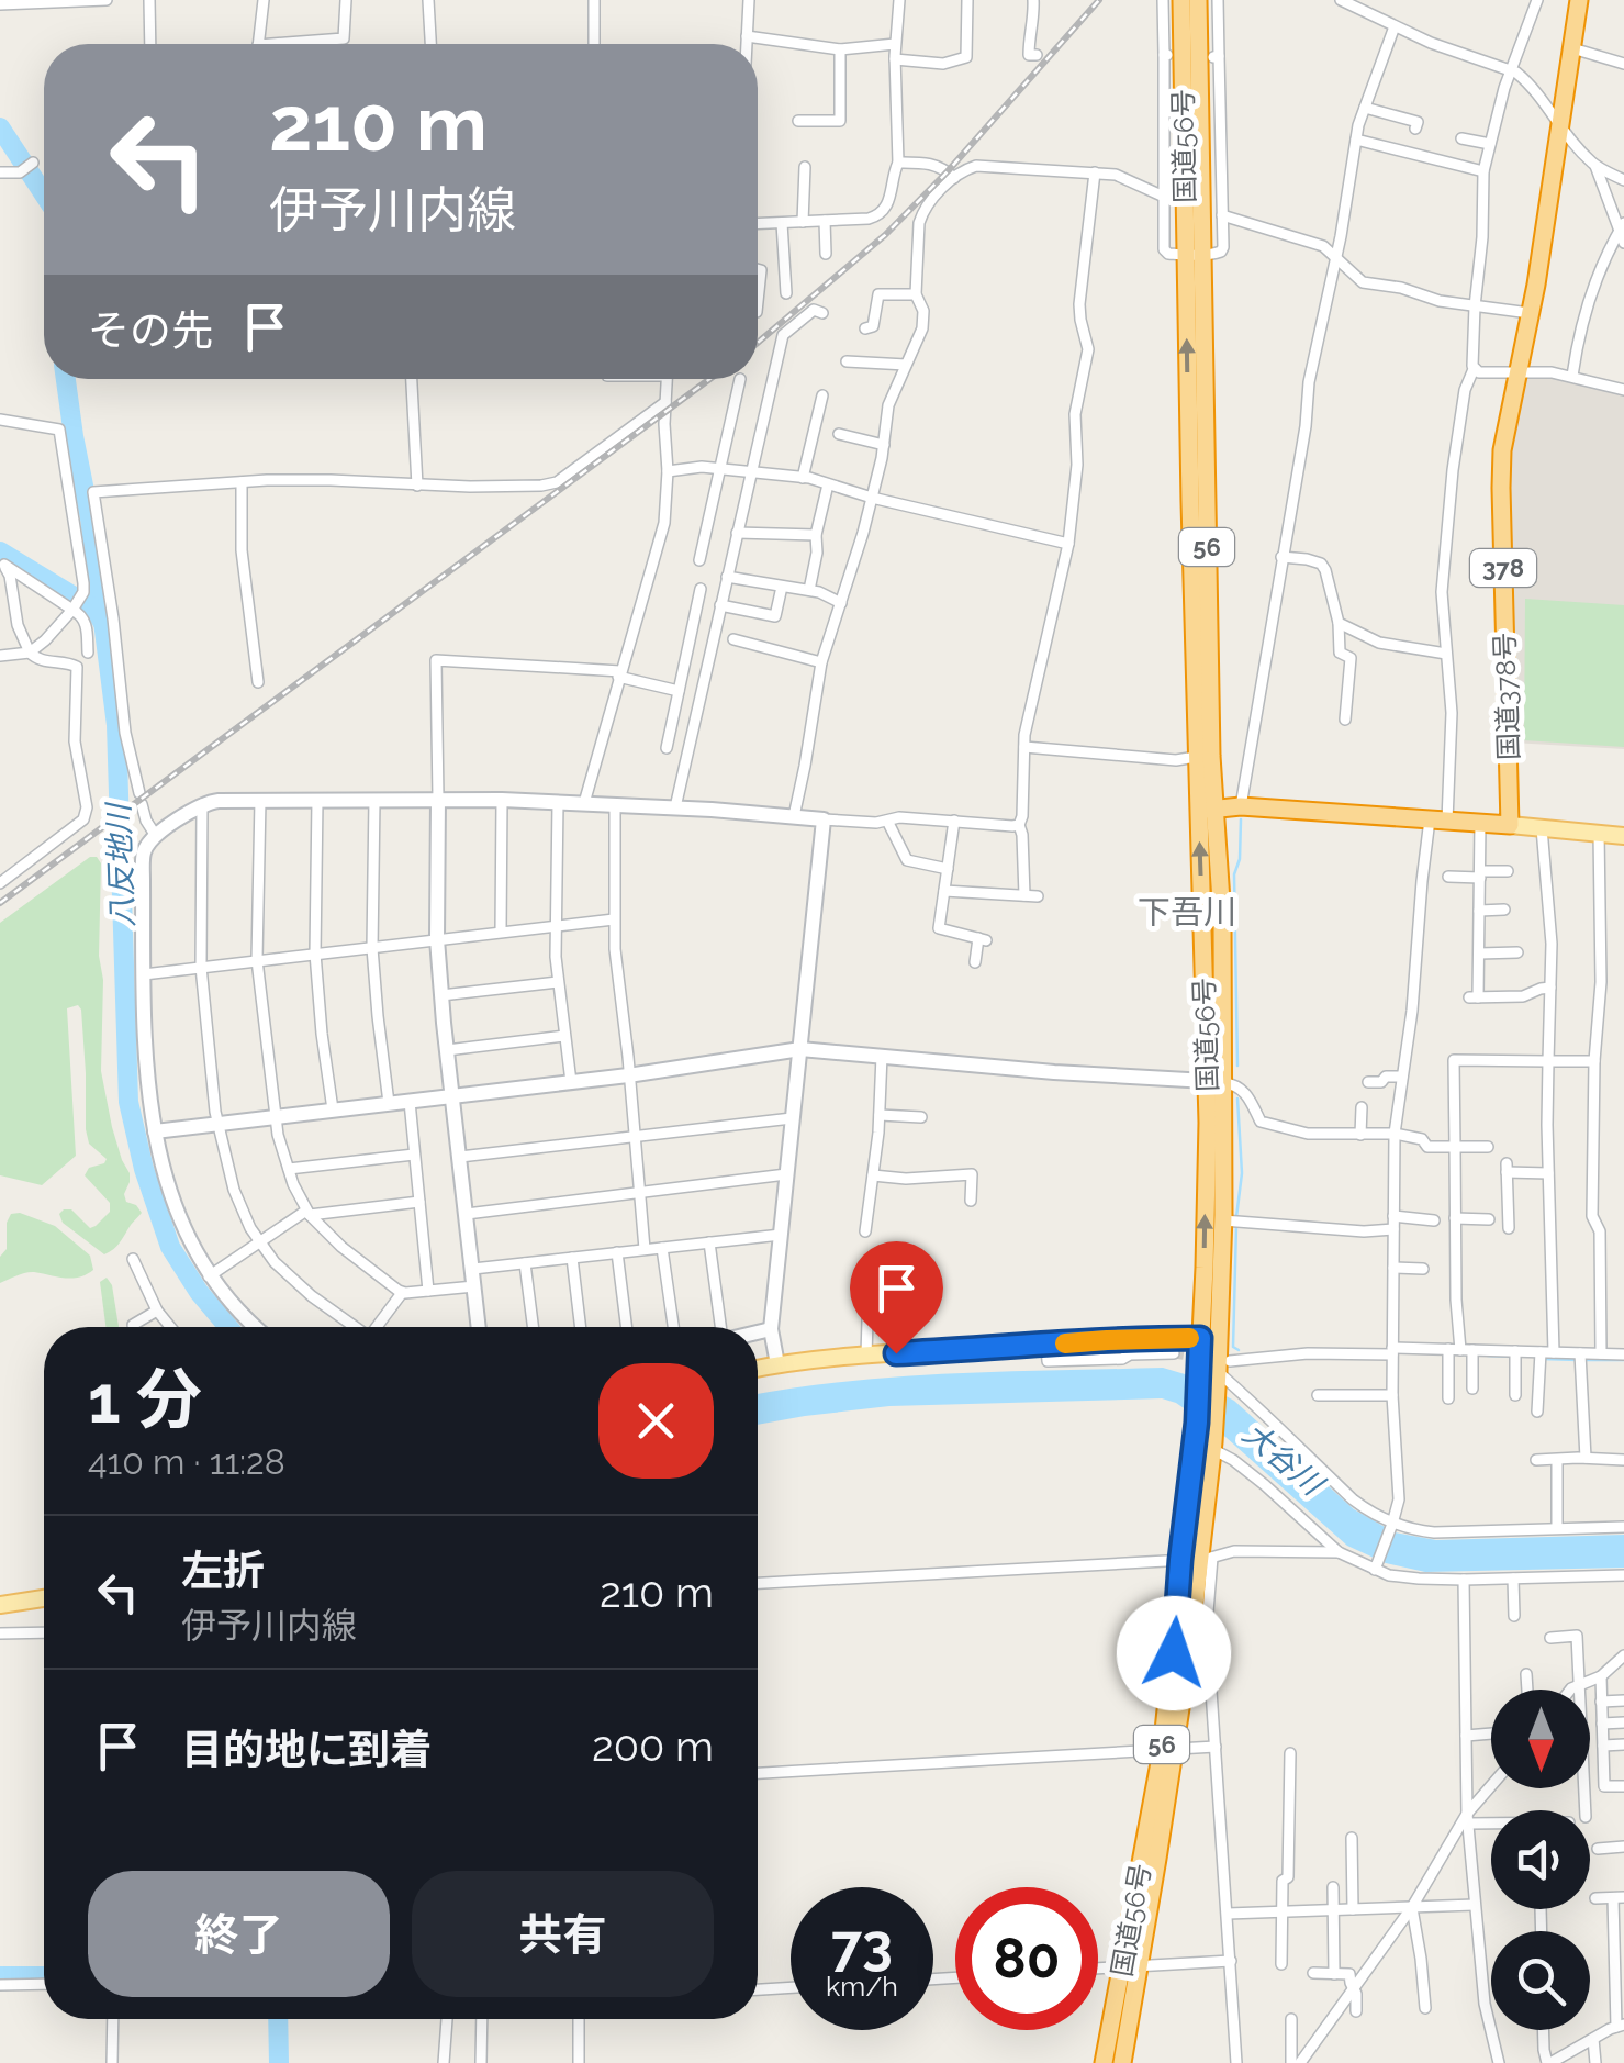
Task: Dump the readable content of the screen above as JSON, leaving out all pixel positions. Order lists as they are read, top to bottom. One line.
{"streets":{"highway":["国道56号","56","378","国道378号"]},"districts":["下吾川"],"water":["八反地川","大谷川"],"north":"bottom","page":{"turn":["210 m","伊予川内線"],"then":"その先","heading":["1 分","410 m · 11:28"],"list":[{"name":"左折","note":"伊予川内線","value":"210 m"},{"name":"目的地に到着","value":"200 m"}],"buttons":["終了","共有"],"speed":"73 km/h","limit":"80"}}
